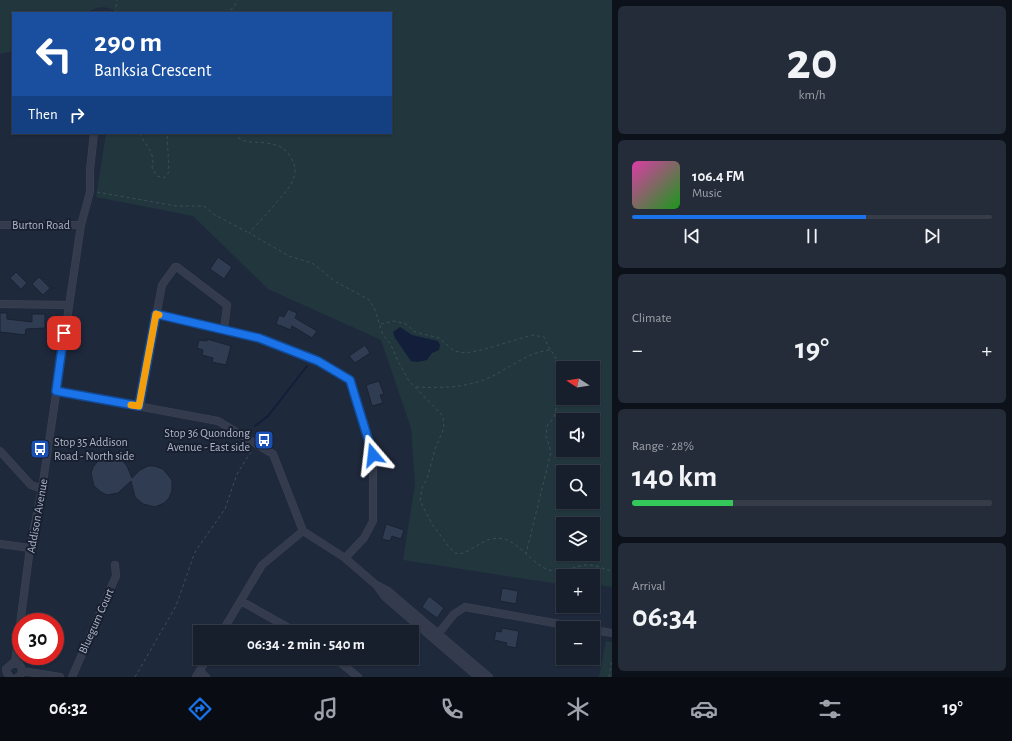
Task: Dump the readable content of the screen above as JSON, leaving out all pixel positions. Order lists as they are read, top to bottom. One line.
{"streets":{"street":["Burton Road","Addison Avenue","Bluegum Court"]},"crossings":[["Burton Road","Addison Avenue"]],"places":{"bus stop":["Stop 36 Quondong Avenue - East side","Stop 35 Addison Road - North side"]},"north":"left","page":{"tile":[["20","km/h"],"Climate",["Range · 28%","140 km"],["Arrival","06:34"]],"turn":["290 m","Banksia Crescent"],"then":"Then","song":["106.4 FM","Music"],"heat":["−","19°","+"],"map_buttons":["+","−"],"limit":"30","trip":"06:34 · 2 min · 540 m","tabs":["06:32","19°"]}}
